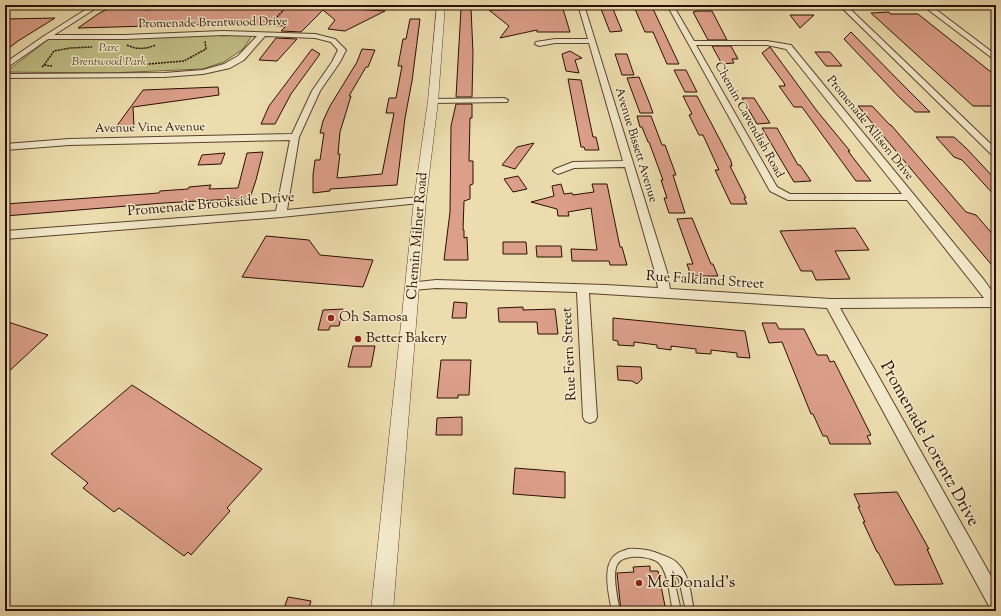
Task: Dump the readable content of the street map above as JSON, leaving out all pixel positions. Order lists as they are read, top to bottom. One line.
{"streets":{"street":["Promenade Brentwood Drive","Chemin Cavendish Road","Avenue Vine Avenue","Promenade Allison Drive","Avenue Bissett Avenue","Promenade Brookside Drive","Chemin Milner Road","Rue Falkland Street","Rue Fern Street","Promenade Lorentz Drive"]},"crossings":[["Promenade Brentwood Drive","Avenue Vine Avenue"],["Promenade Brentwood Drive","Promenade Brookside Drive"],["Chemin Cavendish Road","Promenade Allison Drive"],["Promenade Allison Drive","Rue Falkland Street"],["Avenue Bissett Avenue","Rue Falkland Street"],["Promenade Brookside Drive","Chemin Milner Road"],["Chemin Milner Road","Rue Falkland Street"],["Rue Falkland Street","Rue Fern Street"],["Rue Falkland Street","Promenade Lorentz Drive"]],"parks":["Parc Brentwood Park"],"places":["Oh Samosa","Better Bakery","McDonald's"]}
